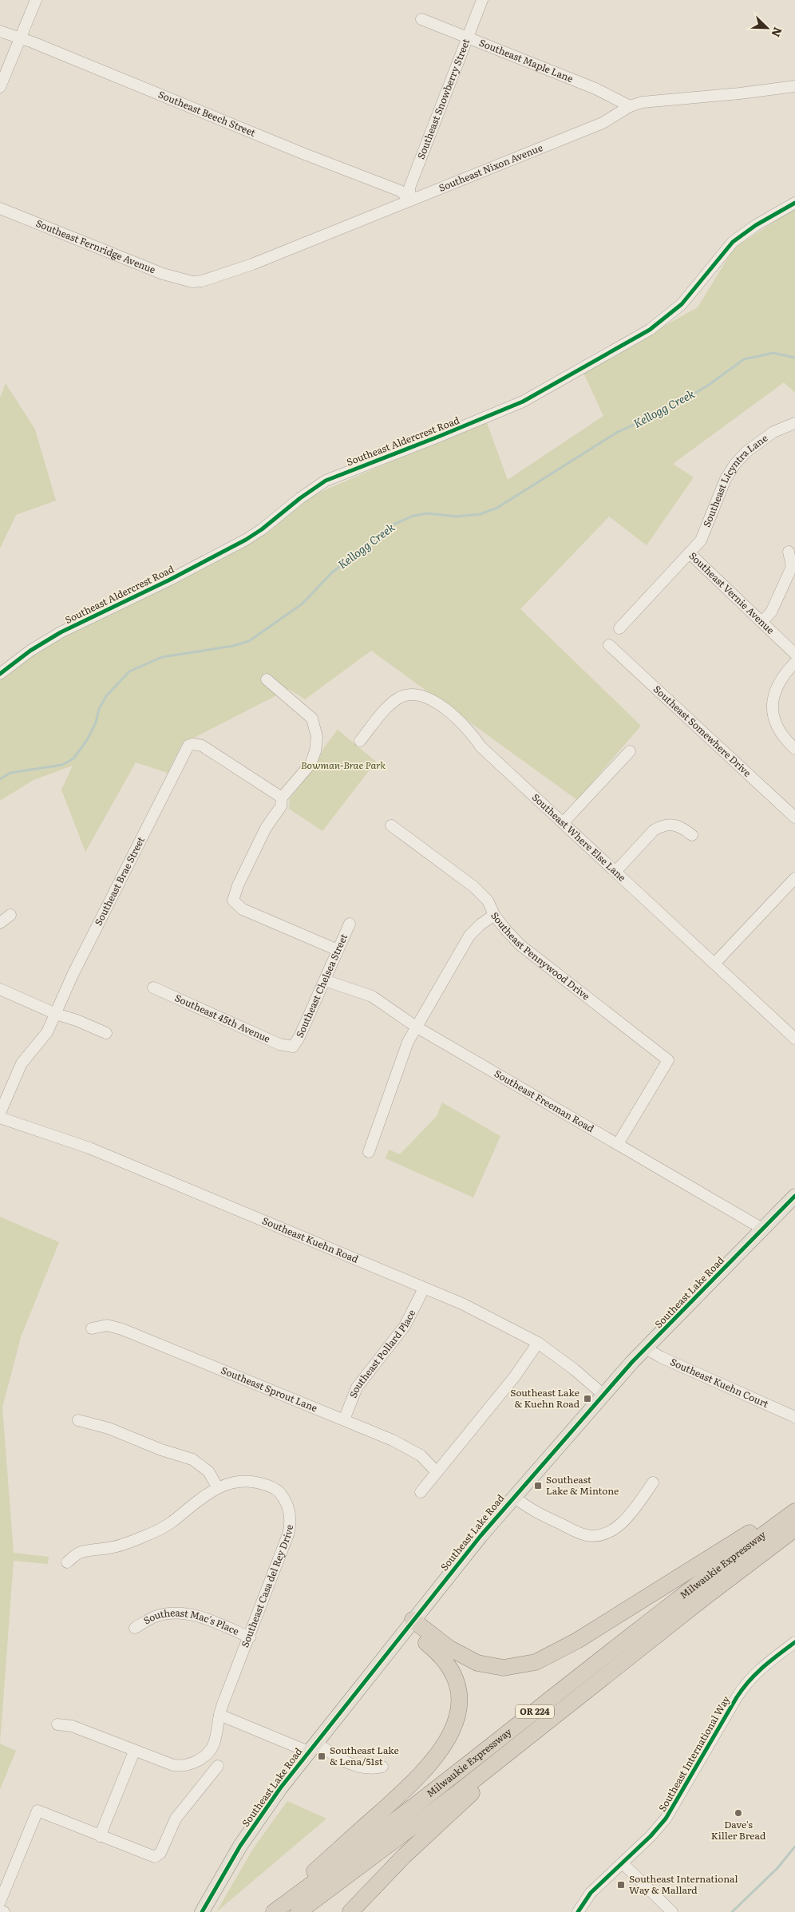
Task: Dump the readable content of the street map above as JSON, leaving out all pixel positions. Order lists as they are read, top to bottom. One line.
{"streets":{"highway":["Milwaukie Expressway","OR 224"],"main road":["Southeast Lake Road"],"street":["Southeast Maple Lane","Southeast Snowberry Street","Southeast Beech Street","Southeast Nixon Avenue","Southeast Fernridge Avenue","Southeast Aldercrest Road","Southeast Licyntra Lane","Southeast Vernie Avenue","Southeast Somewhere Drive","Southeast Where Else Lane","Southeast Brae Street","Southeast Pennywood Drive","Southeast Chelsea Street","Southeast 45th Avenue","Southeast Freeman Road","Southeast Kuehn Road","Southeast Pollard Place","Southeast Kuehn Court","Southeast Sprout Lane","Southeast Casa del Rey Drive","Southeast Mac's Place","Southeast International Way"]},"crossings":[["Southeast Maple Lane","Southeast Snowberry Street"],["Southeast Maple Lane","Southeast Nixon Avenue"],["Southeast Snowberry Street","Southeast Beech Street"],["Southeast Snowberry Street","Southeast Nixon Avenue"],["Southeast Beech Street","Southeast Nixon Avenue"],["Southeast Nixon Avenue","Southeast Fernridge Avenue"],["Southeast Licyntra Lane","Southeast Vernie Avenue"],["Southeast Pennywood Drive","Southeast Freeman Road"],["Southeast Chelsea Street","Southeast 45th Avenue"],["Southeast Chelsea Street","Southeast Freeman Road"],["Southeast Freeman Road","Southeast Lake Road"],["Southeast Kuehn Road","Southeast Lake Road"],["Southeast Kuehn Road","Southeast Pollard Place"],["Southeast Lake Road","Southeast Kuehn Court"],["Southeast Pollard Place","Southeast Sprout Lane"],["Southeast Casa del Rey Drive","Southeast Mac's Place"]],"water":["Kellogg Creek"],"parks":["Bowman-Brae Park"],"places":{"transit":["Southeast Lake & Kuehn Road","Southeast Lake & Mintone","Southeast Lake & Lena/51st","Southeast International Way & Mallard"],"other":["Dave's Killer Bread"]},"north":"bottom right"}
